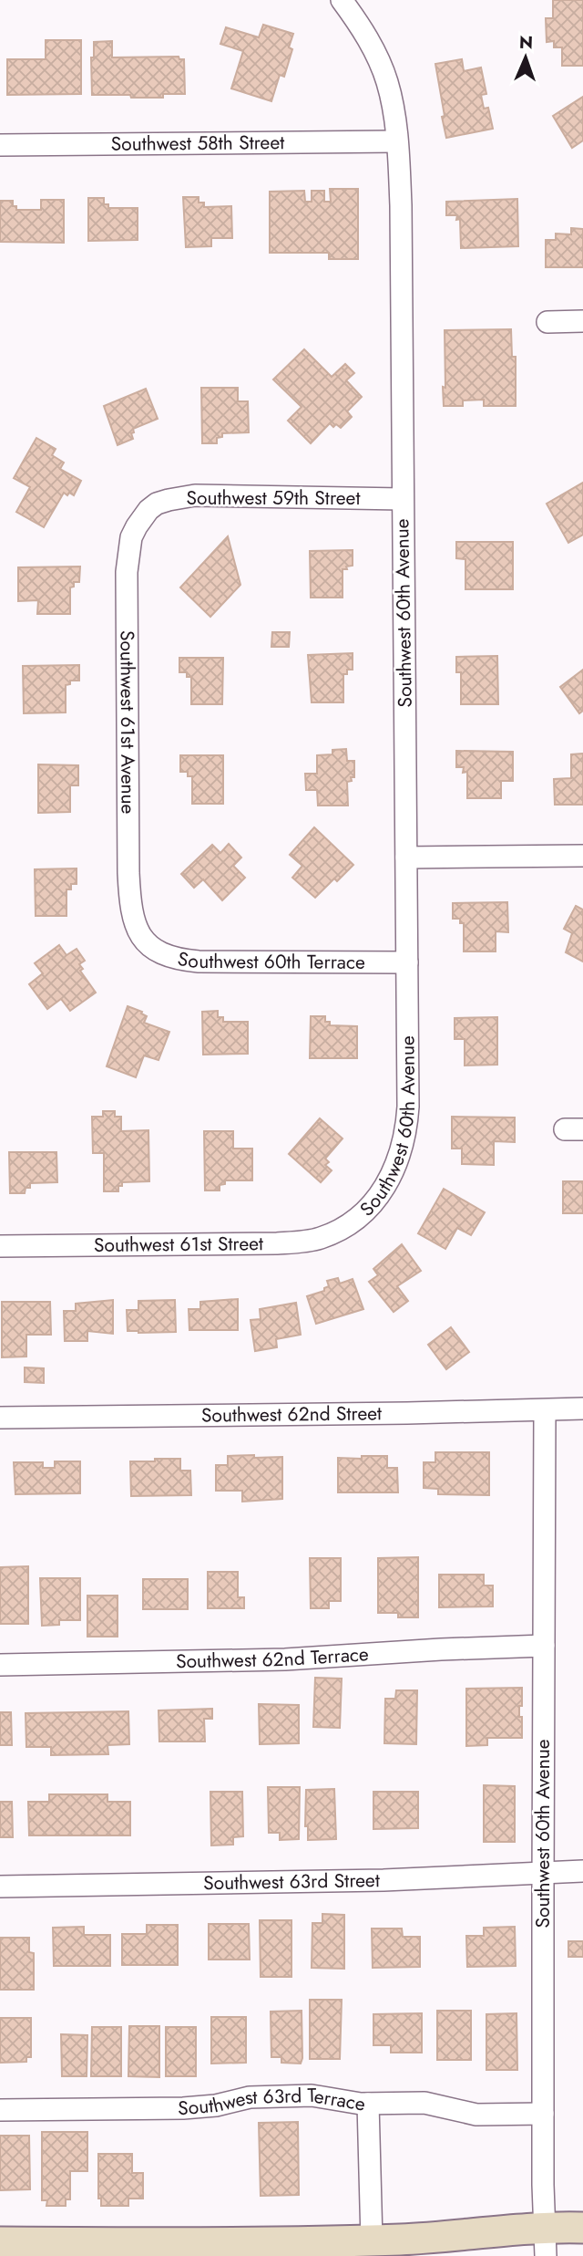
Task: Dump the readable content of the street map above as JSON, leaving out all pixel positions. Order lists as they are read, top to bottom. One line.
{"streets":{"street":["Southwest 58th Street","Southwest 59th Street","Southwest 60th Avenue","Southwest 61st Avenue","Southwest 60th Terrace","Southwest 61st Street","Southwest 62nd Street","Southwest 62nd Terrace","Southwest 63rd Street","Southwest 63rd Terrace"]},"crossings":[["Southwest 58th Street","Southwest 60th Avenue"],["Southwest 59th Street","Southwest 60th Avenue"],["Southwest 59th Street","Southwest 61st Avenue"],["Southwest 60th Avenue","Southwest 60th Terrace"],["Southwest 60th Avenue","Southwest 61st Street"],["Southwest 60th Avenue","Southwest 62nd Street"],["Southwest 60th Avenue","Southwest 62nd Terrace"],["Southwest 60th Avenue","Southwest 63rd Street"],["Southwest 60th Avenue","Southwest 63rd Terrace"],["Southwest 61st Avenue","Southwest 60th Terrace"]],"north":"top"}
